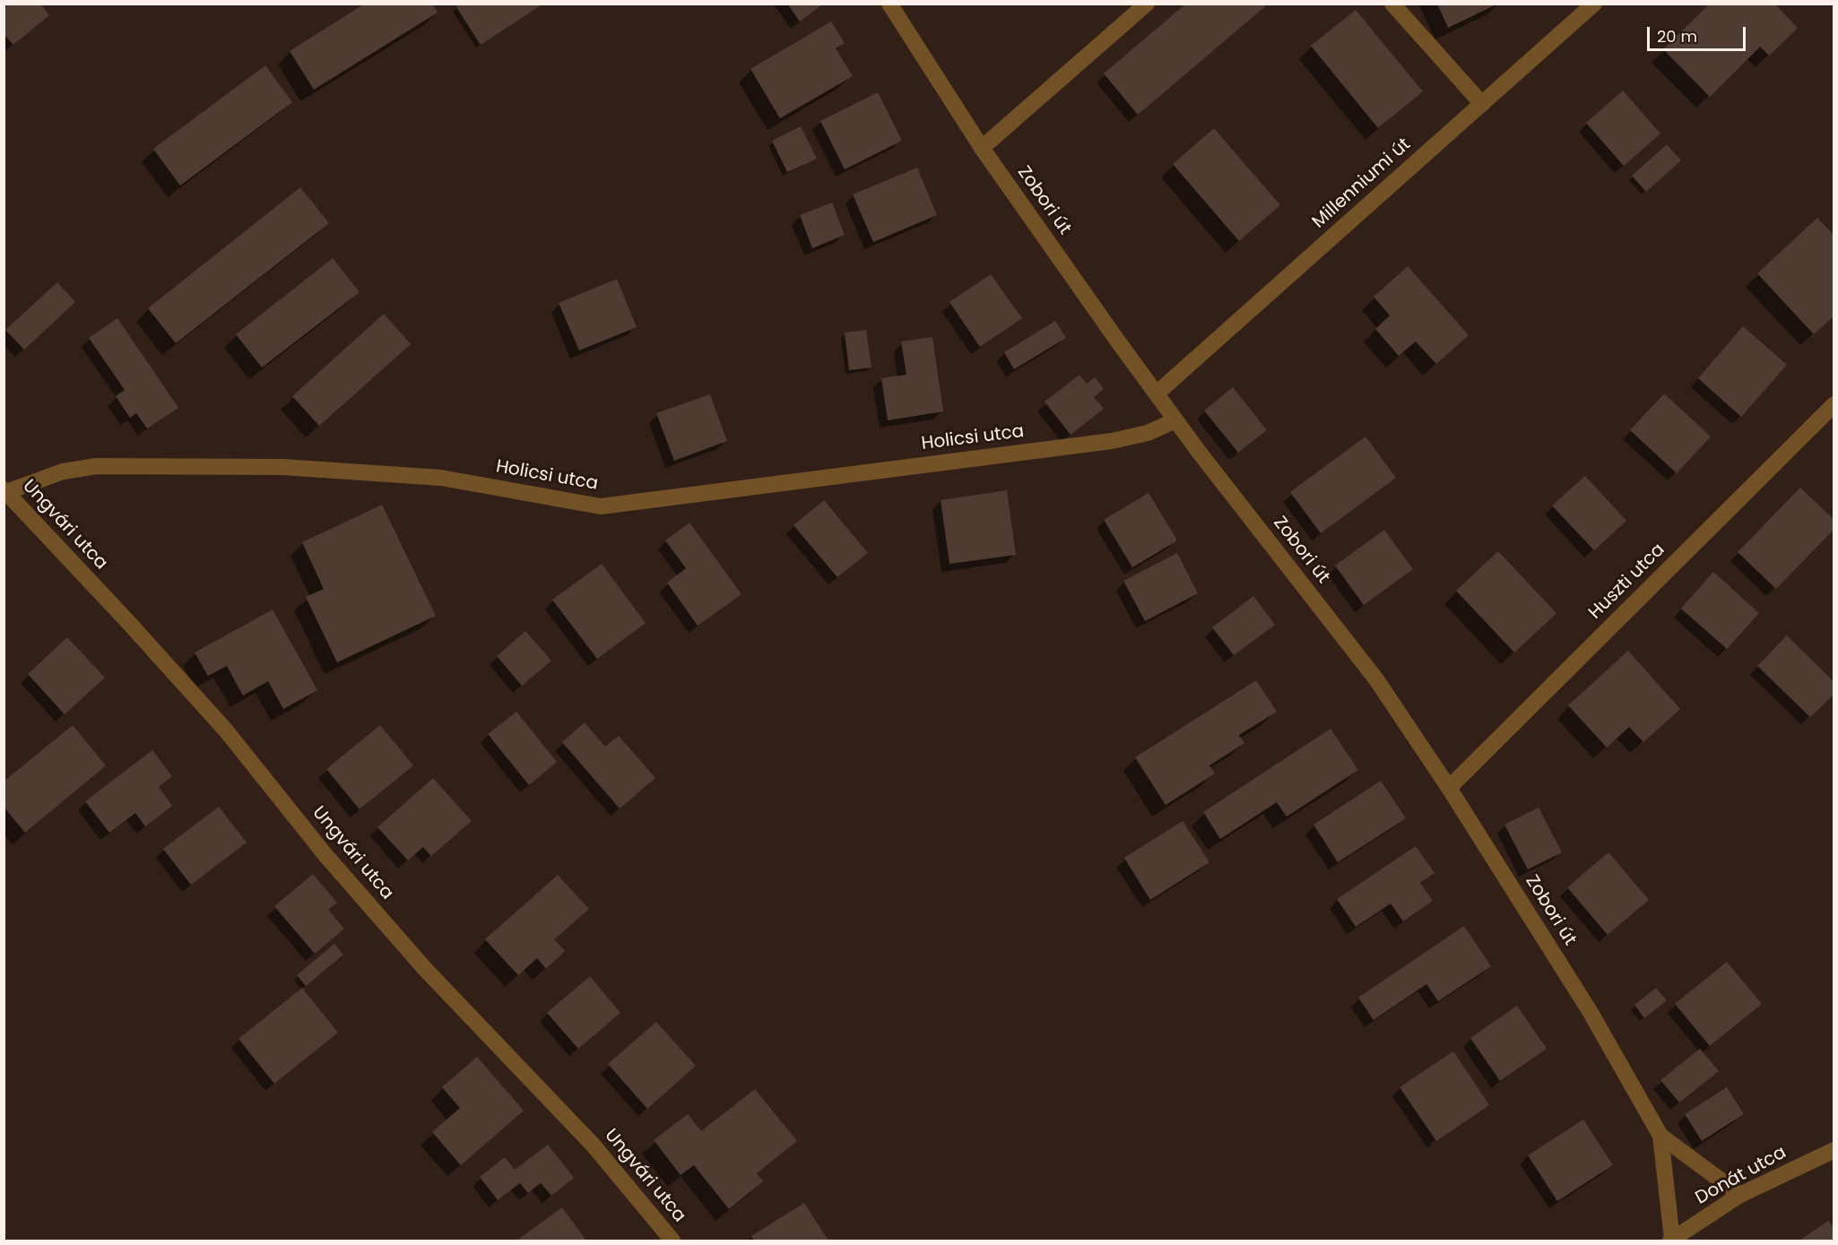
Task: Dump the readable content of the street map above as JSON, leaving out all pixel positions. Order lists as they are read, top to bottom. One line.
{"streets":{"street":["Millenniumi út","Zobori út","Holicsi utca","Ungvári utca","Huszti utca","Donát utca"]},"crossings":[["Millenniumi út","Zobori út"],["Zobori út","Holicsi utca"],["Zobori út","Huszti utca"],["Zobori út","Donát utca"],["Holicsi utca","Ungvári utca"]],"scale_bar":"20 m"}
